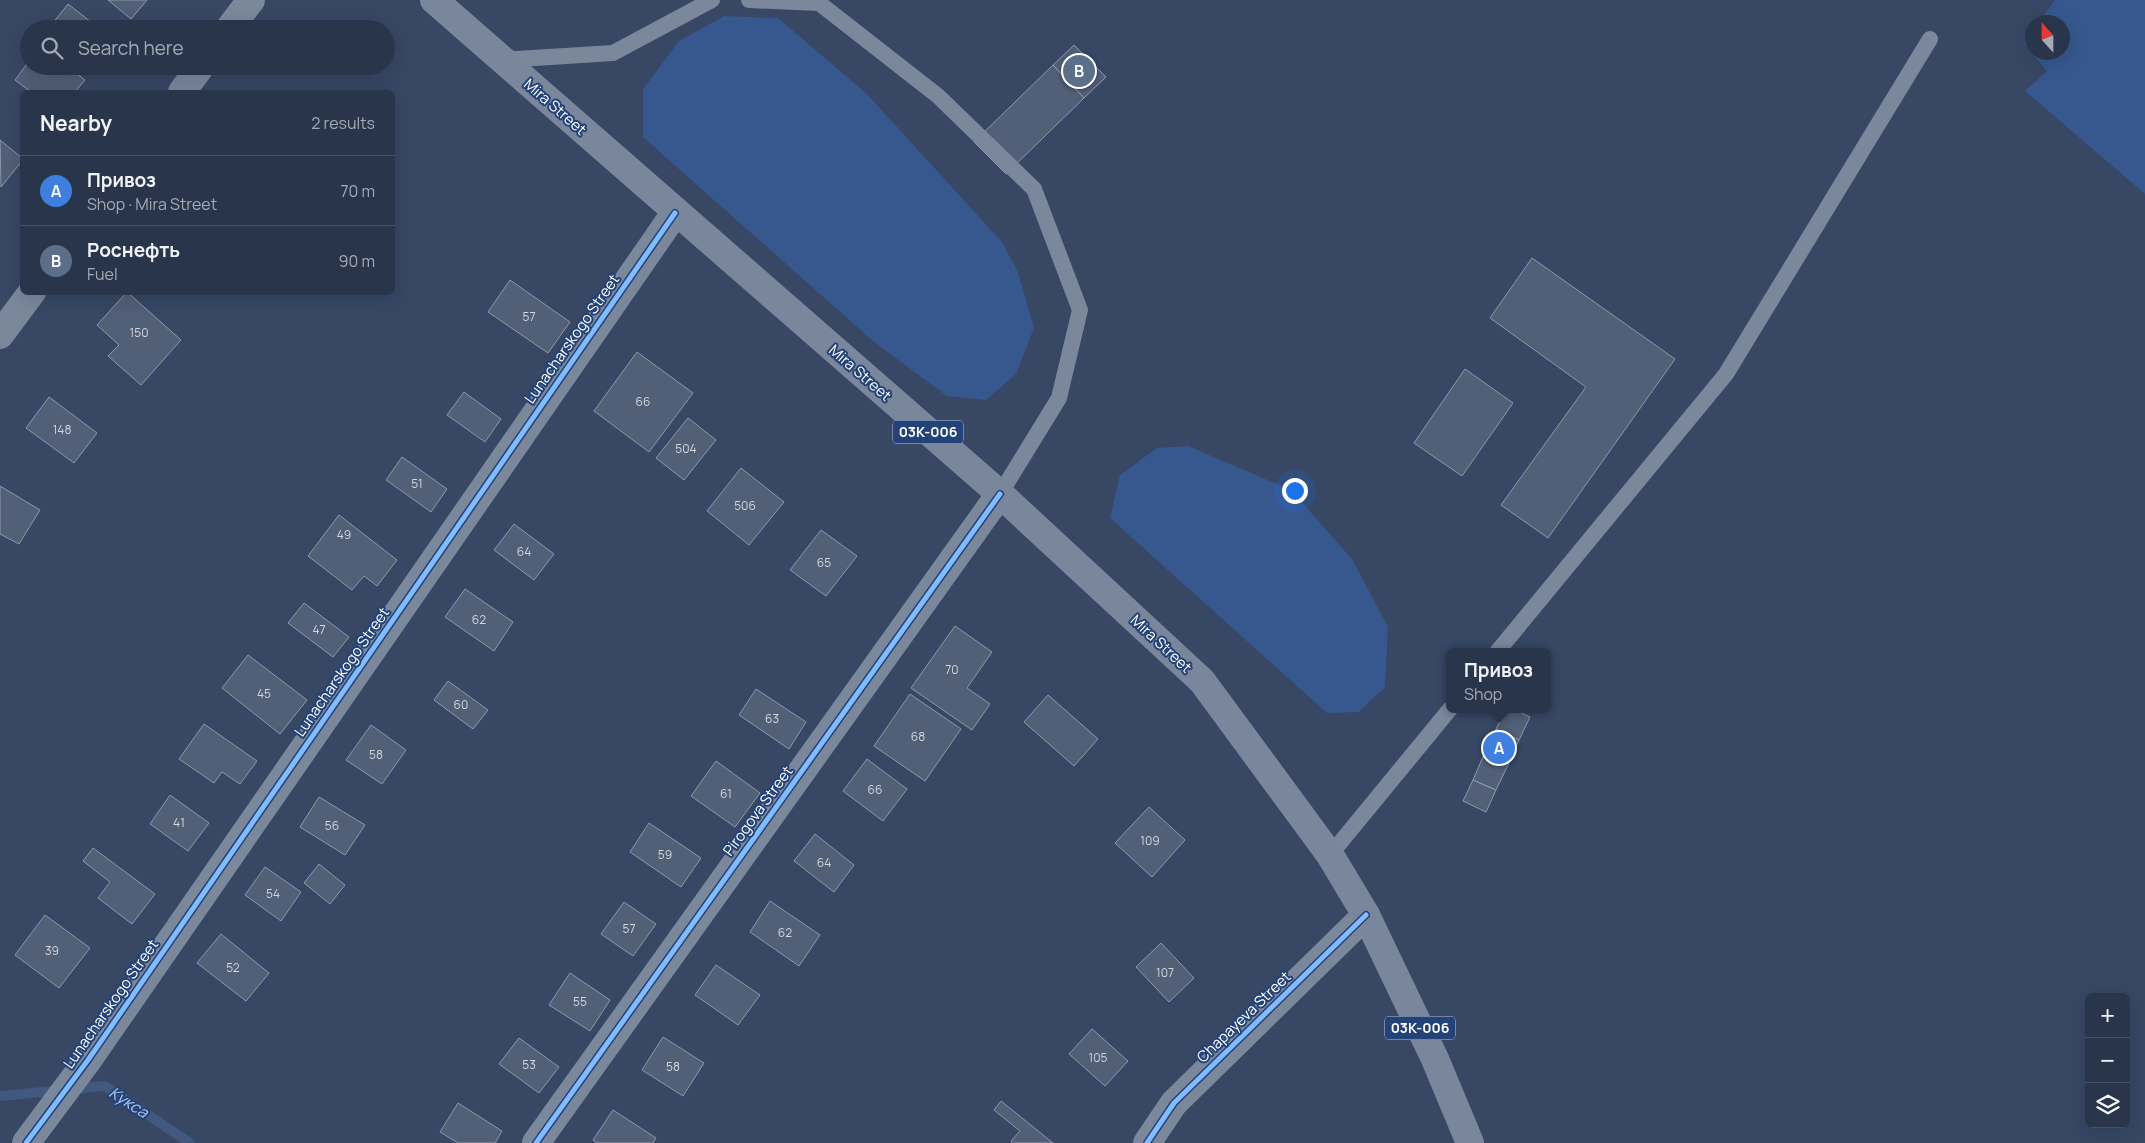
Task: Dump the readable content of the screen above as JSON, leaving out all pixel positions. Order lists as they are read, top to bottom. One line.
{"streets":{"main road":["Mira Street","03К-006"],"street":["Lunacharskogo Street","Pirogova Street","Chapayeva Street"]},"crossings":[["Mira Street","Lunacharskogo Street"],["Mira Street","03К-006"],["Mira Street","Pirogova Street"],["Mira Street","Chapayeva Street"],["03К-006","Chapayeva Street"]],"water":["Кукса"],"house_numbers":["57","150","66","148","504","51","506","49","64","65","62","47","70","45","60","63","68","58","66","61","41","56","109","59","64","54","57","62","39","52","107","55","105","53","58"],"north":"top","page":{"search":"Search here","pins":["B","A"],"heading":["Nearby","2 results"],"list":[{"mark":"A","name":"Привоз","note":"Shop · Mira Street","value":"70 m"},{"mark":"B","name":"Роснефть","note":"Fuel","value":"90 m"}],"popup":["Привоз","Shop"],"map_buttons":["+","−"]}}
